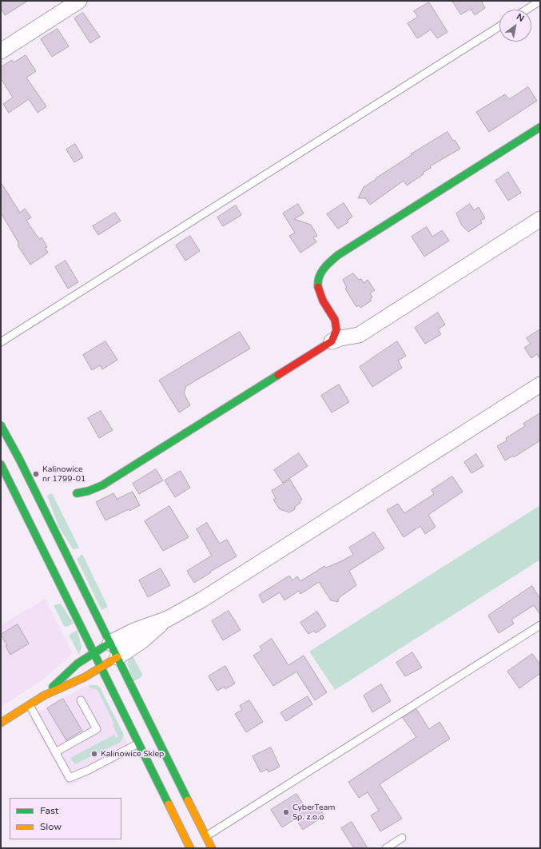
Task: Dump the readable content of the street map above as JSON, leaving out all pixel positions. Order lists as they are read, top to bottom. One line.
{"places":["Kalinowice nr 1799-01","Kalinowice Sklep","CyberTeam Sp. z.o.o"],"legend":["Fast","Slow"],"north":"top right"}
